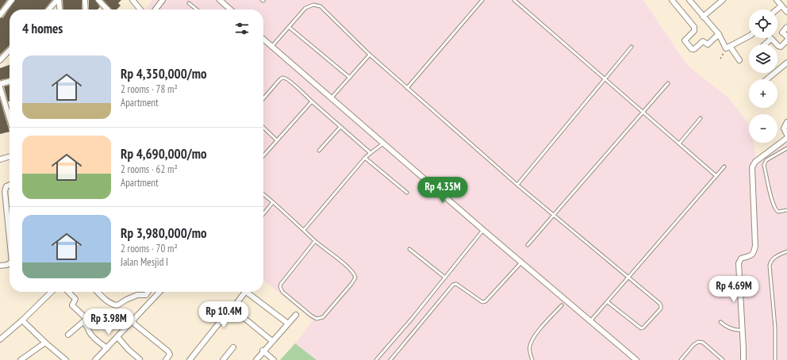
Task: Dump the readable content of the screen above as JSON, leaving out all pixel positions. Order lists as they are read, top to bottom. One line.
{"page":{"map_buttons":["+","−"],"heading":"4 homes","list":[{"name":"Rp 4,350,000/mo","note":"2 rooms · 78 m² · Apartment"},{"name":"Rp 4,690,000/mo","note":"2 rooms · 62 m² · Apartment"},{"name":"Rp 3,980,000/mo","note":"2 rooms · 70 m² · Jalan Mesjid I"}],"price":["Rp 4.35M","Rp 4.69M","Rp 10.4M","Rp 3.98M"]}}
